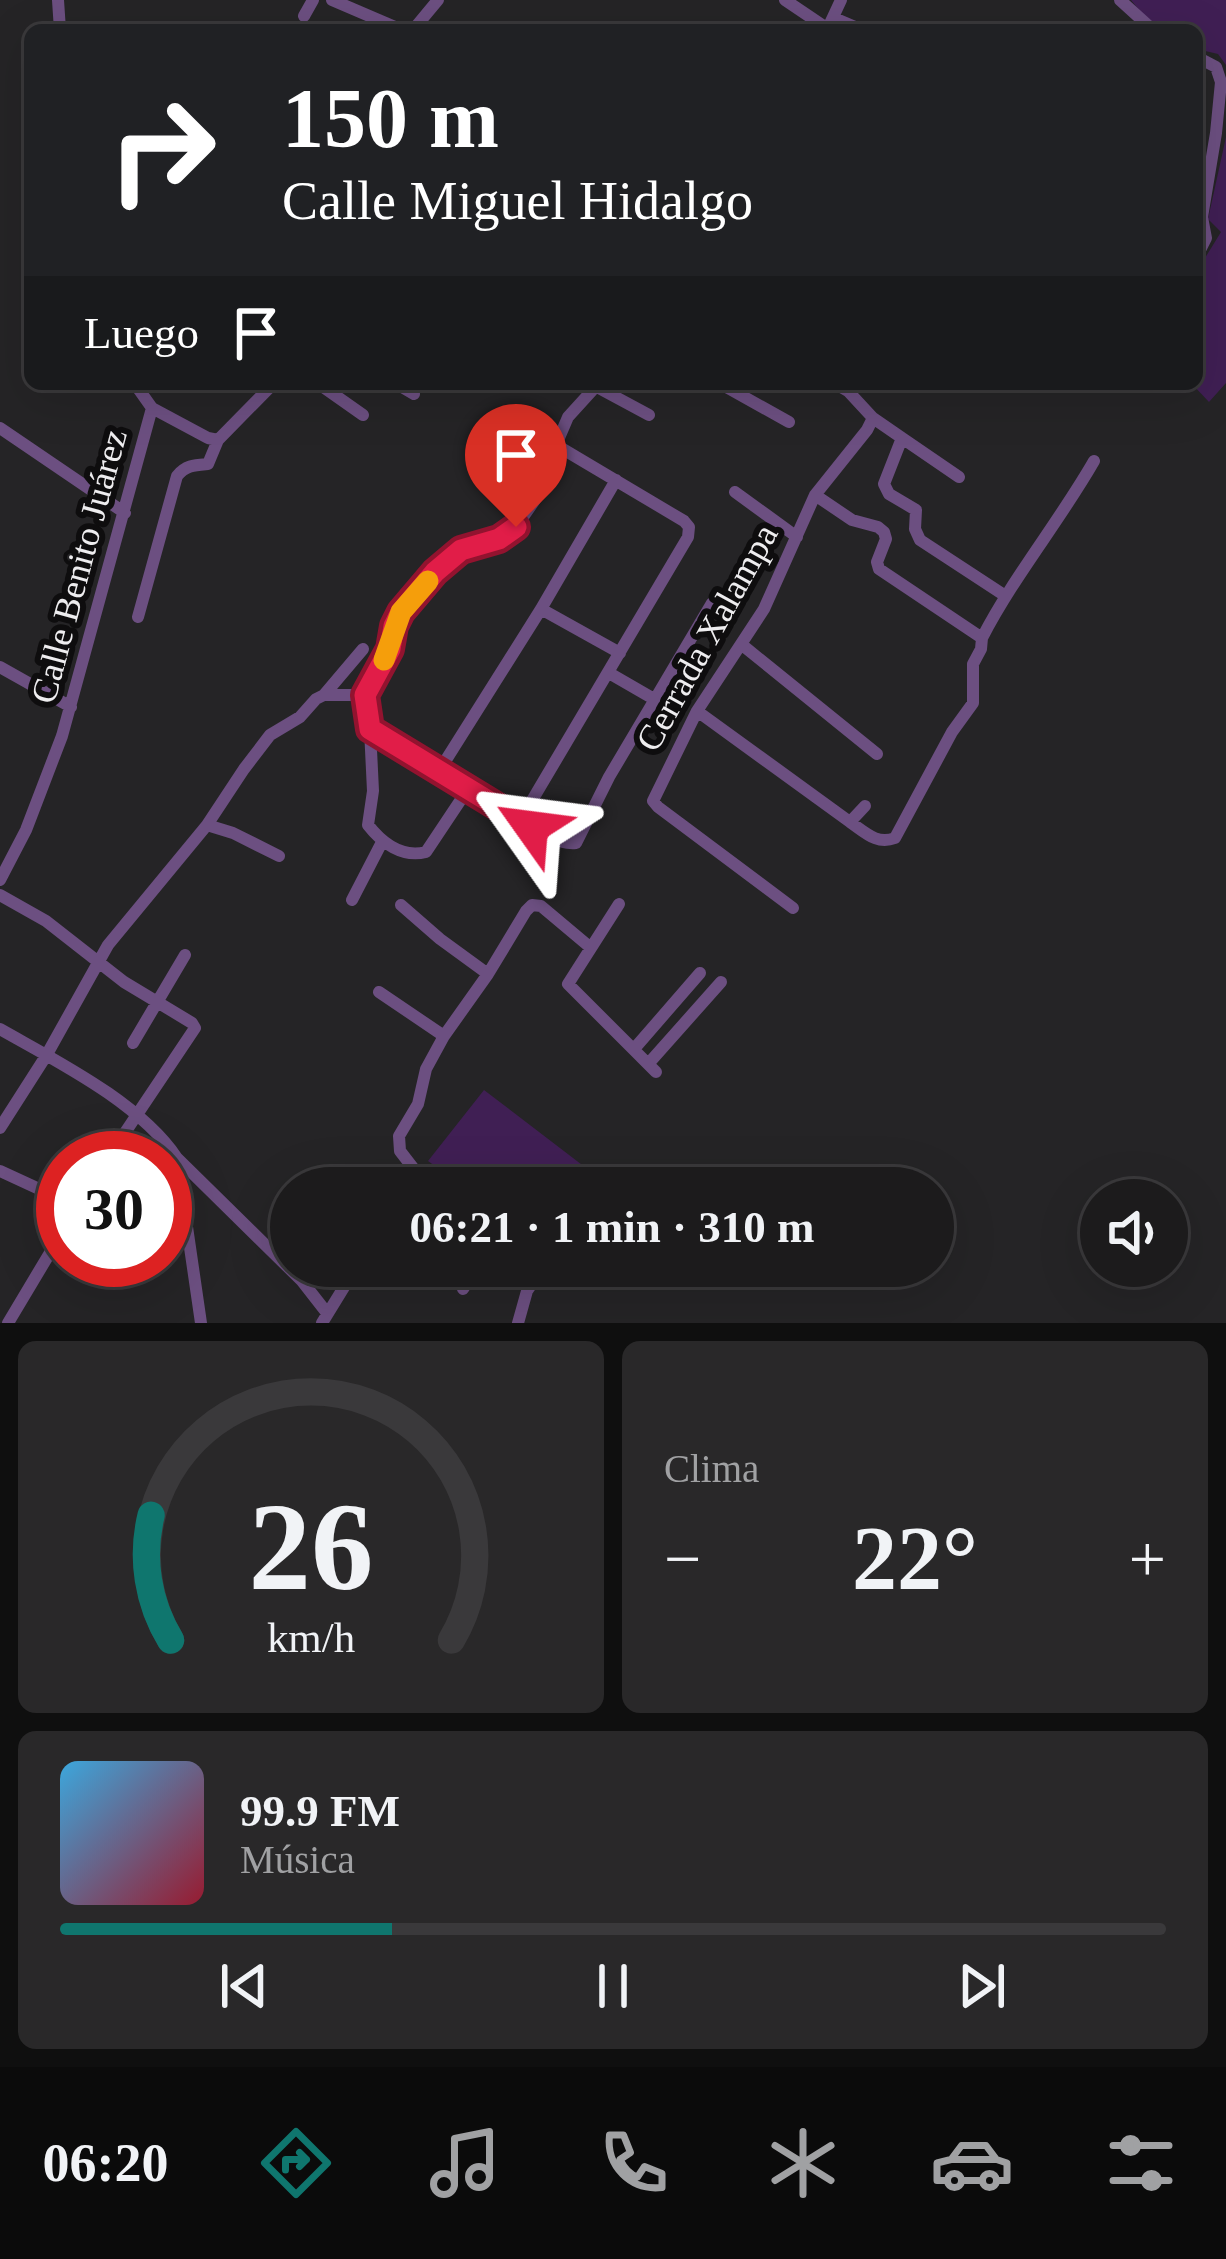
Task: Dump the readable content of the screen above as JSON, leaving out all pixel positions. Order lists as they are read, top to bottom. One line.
{"streets":{"street":["Calle Benito Juárez","Cerrada Xalampa"]},"page":{"turn":["150 m","Calle Miguel Hidalgo"],"then":"Luego","limit":"30","trip":"06:21 · 1 min · 310 m","tile":"Clima","heat":["−","22°","+"],"song":["99.9 FM","Música"],"tabs":"06:20","gauge":["26","km/h"]}}
